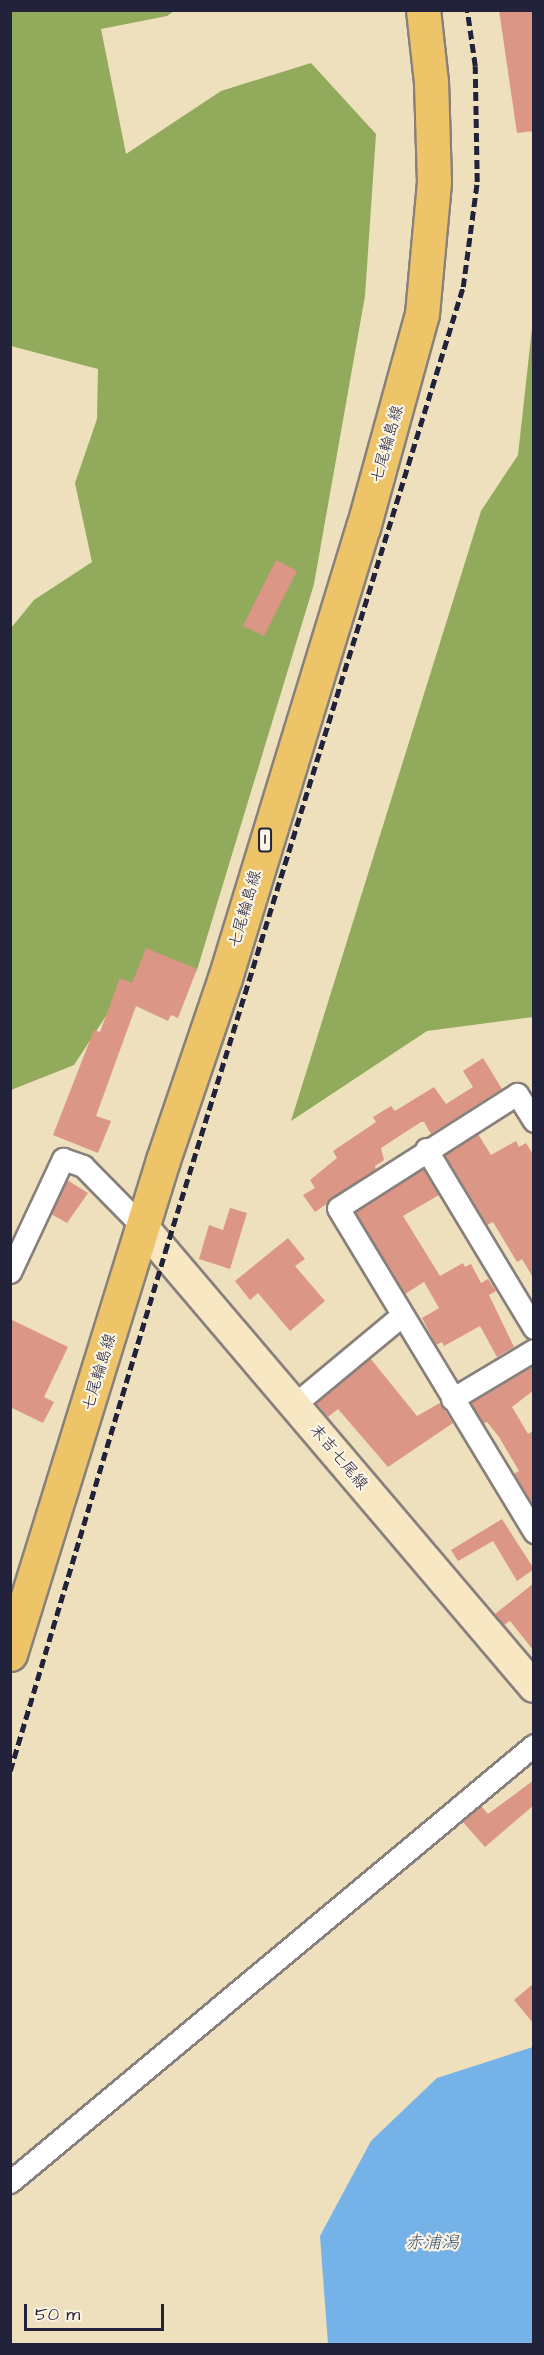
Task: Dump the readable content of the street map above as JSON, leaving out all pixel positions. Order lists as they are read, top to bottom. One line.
{"streets":{"main road":["七尾輪島線","1","末吉七尾線"]},"crossings":[["七尾輪島線","末吉七尾線"]],"water":["赤浦潟"],"scale_bar":"50 m"}
